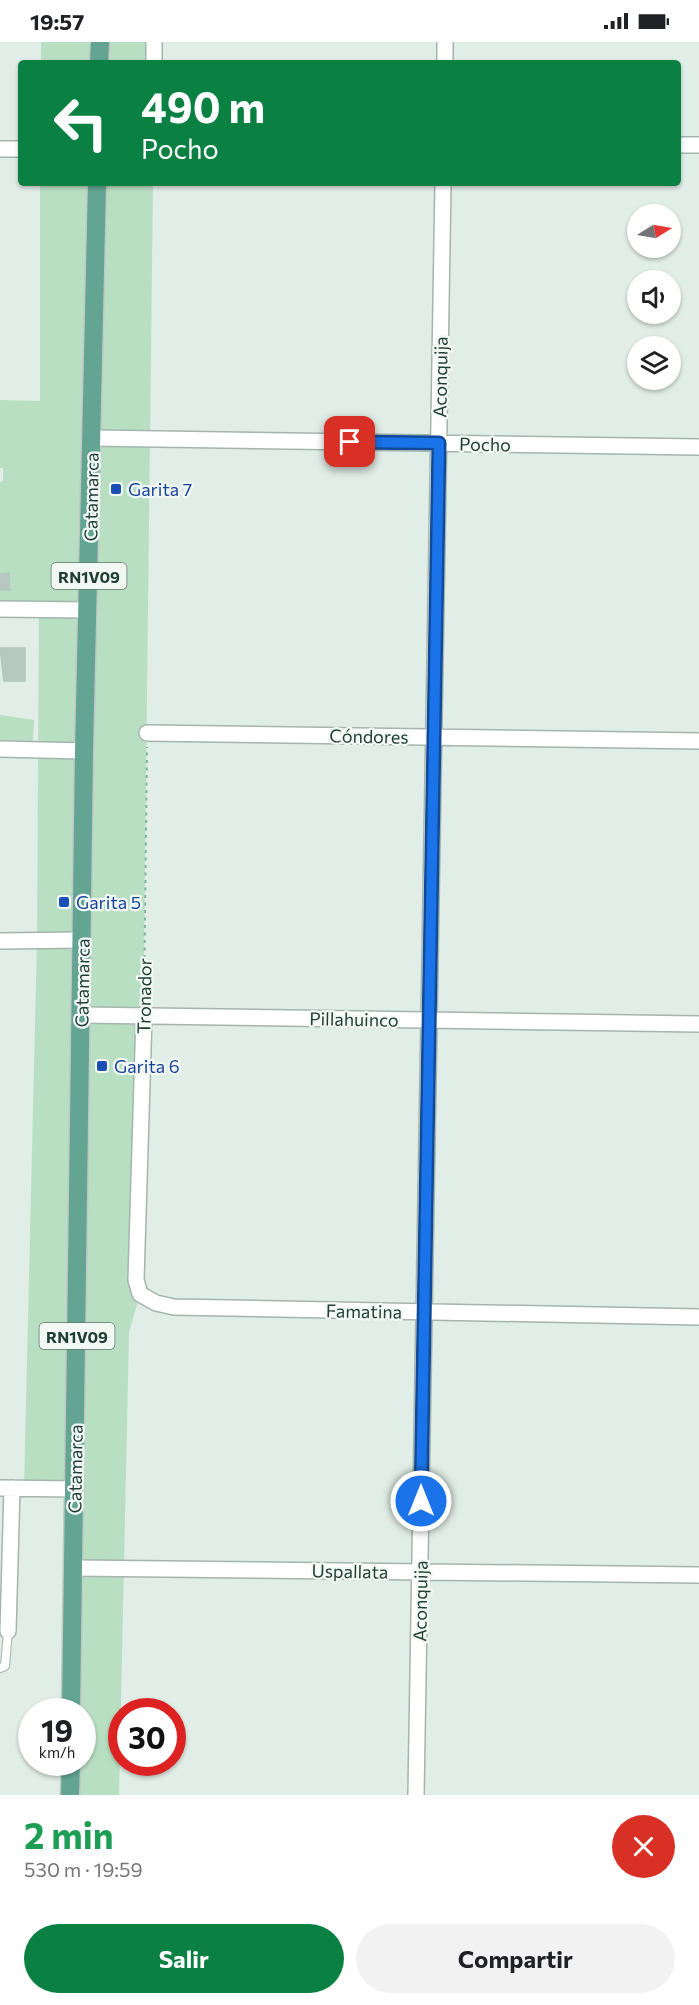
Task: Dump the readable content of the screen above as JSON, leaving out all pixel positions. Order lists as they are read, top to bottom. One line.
{"streets":{"main road":["Catamarca","RN1V09"],"street":["Aconquija","Pocho","Cóndores","Tronador","Pillahuinco","Famatina","Uspallata"]},"crossings":[["Aconquija","Pocho"],["Aconquija","Cóndores"],["Aconquija","Pillahuinco"],["Aconquija","Famatina"],["Aconquija","Uspallata"],["Pocho","Catamarca"],["Catamarca","Pillahuinco"],["Catamarca","Uspallata"],["Cóndores","Tronador"],["Tronador","Pillahuinco"],["Tronador","Famatina"]],"places":{"transit":["Garita 7","Garita 5","Garita 6"]},"north":"right","page":{"status":"19:57","turn":["490 m","Pocho"],"speed":"19 km/h","limit":"30","heading":["2 min","530 m · 19:59"],"buttons":["Salir","Compartir"]}}
